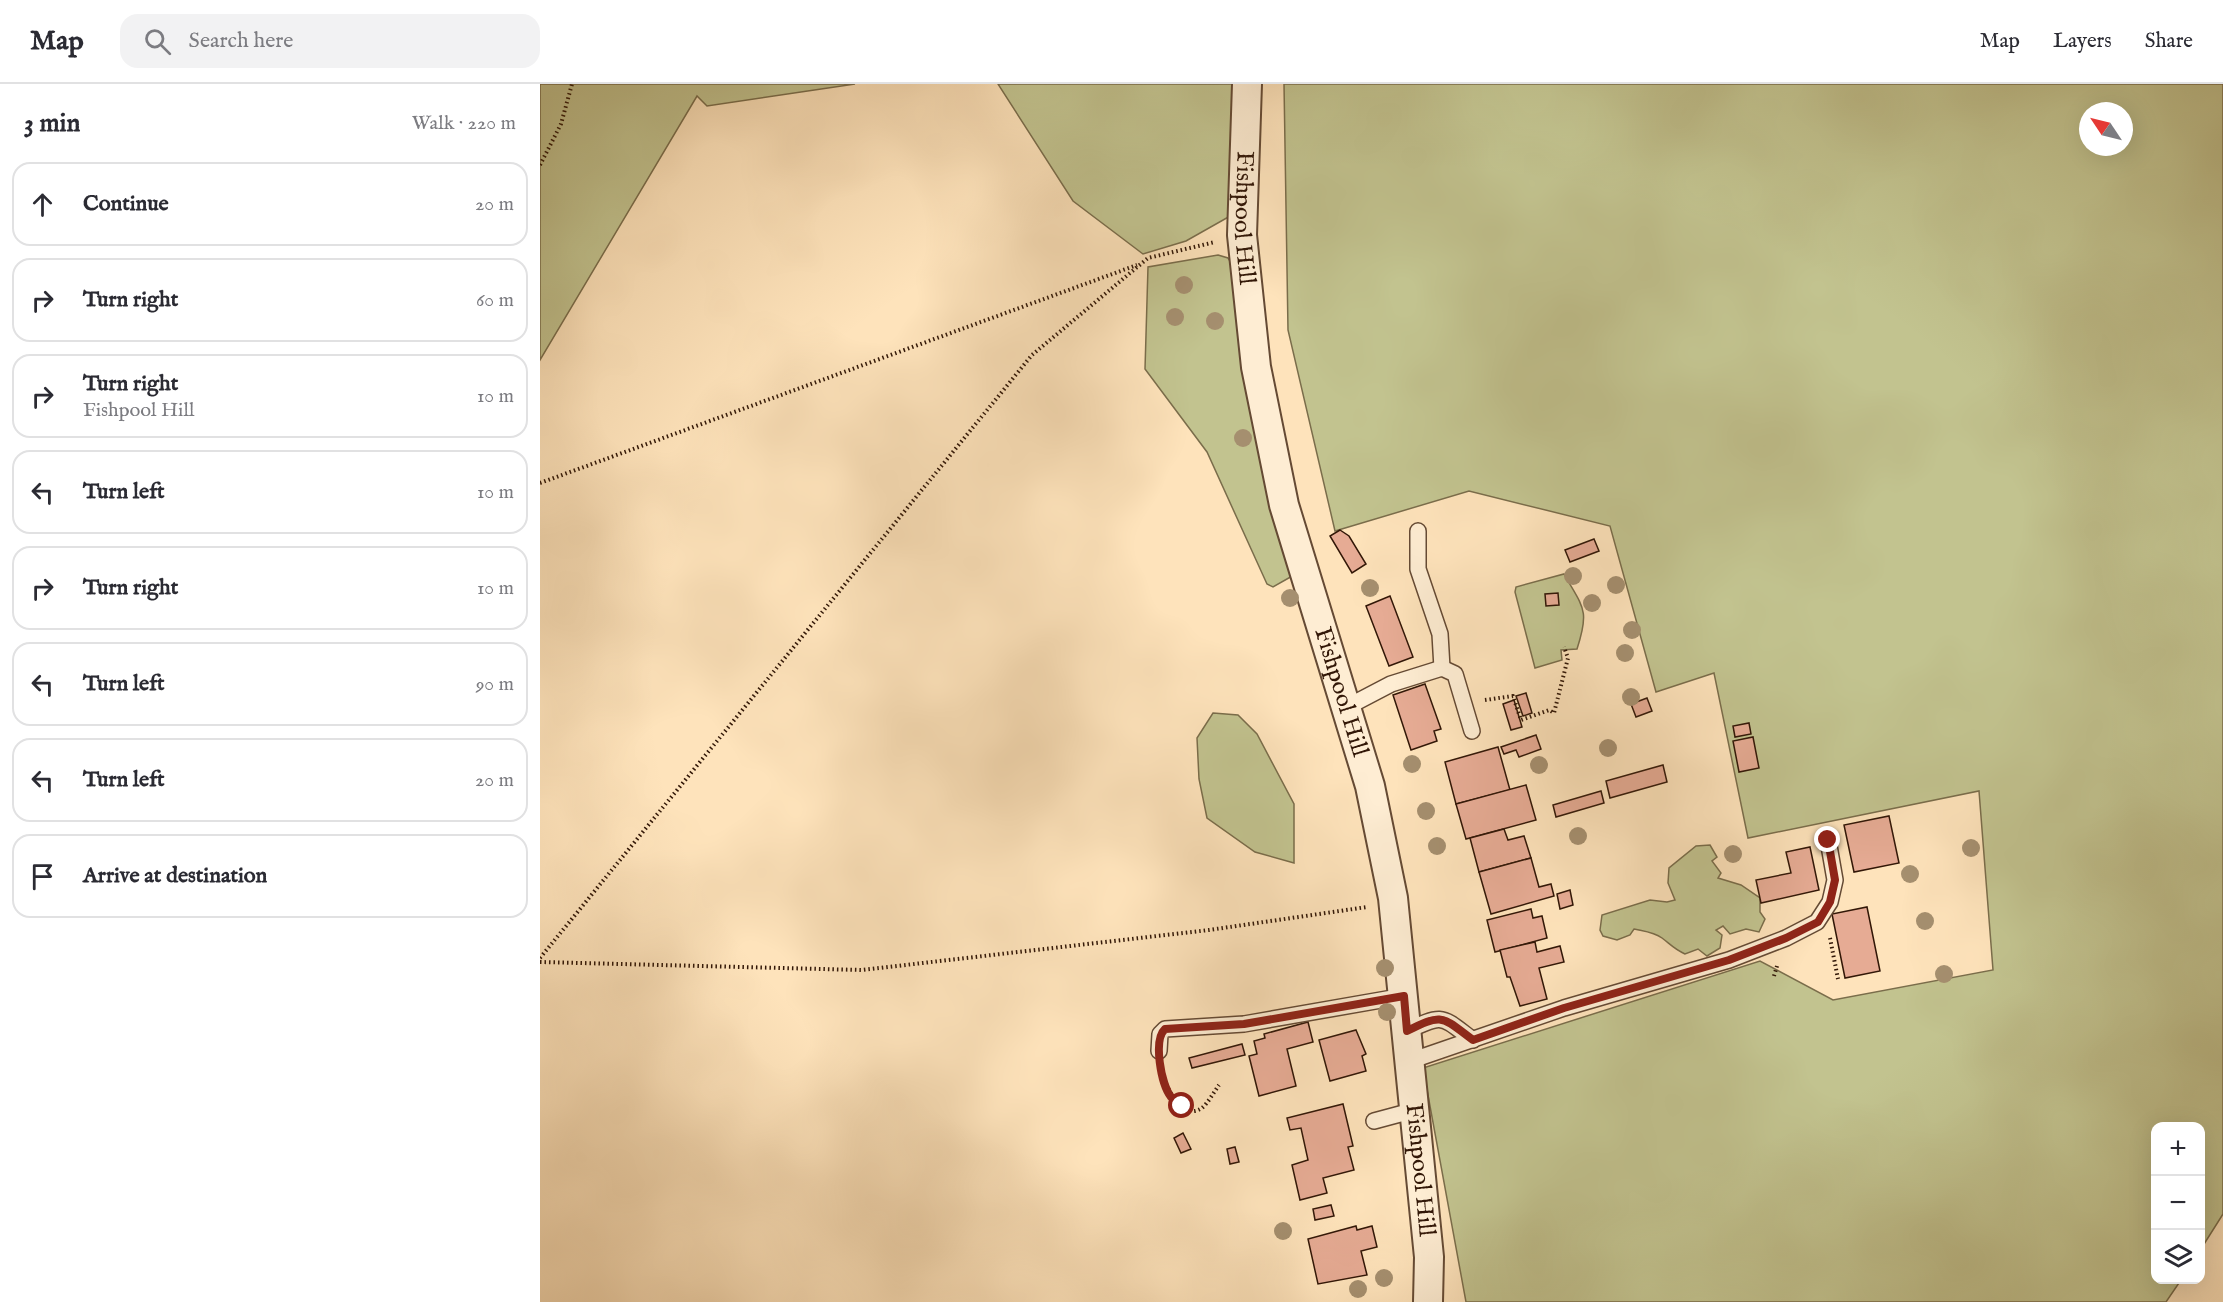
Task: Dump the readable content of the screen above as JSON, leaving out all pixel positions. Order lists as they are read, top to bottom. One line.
{"streets":{"street":["Fishpool Hill"]},"north":"top left","page":{"header":"Map","search":"Search here","nav":["Map","Layers","Share"],"heading":["3 min","Walk · 220 m"],"list":[["Continue","20 m"],["Turn right","60 m"],["Turn right","Fishpool Hill","10 m"],["Turn left","10 m"],["Turn right","10 m"],["Turn left","90 m"],["Turn left","20 m"],"Arrive at destination"],"map_buttons":["+","−"]}}
